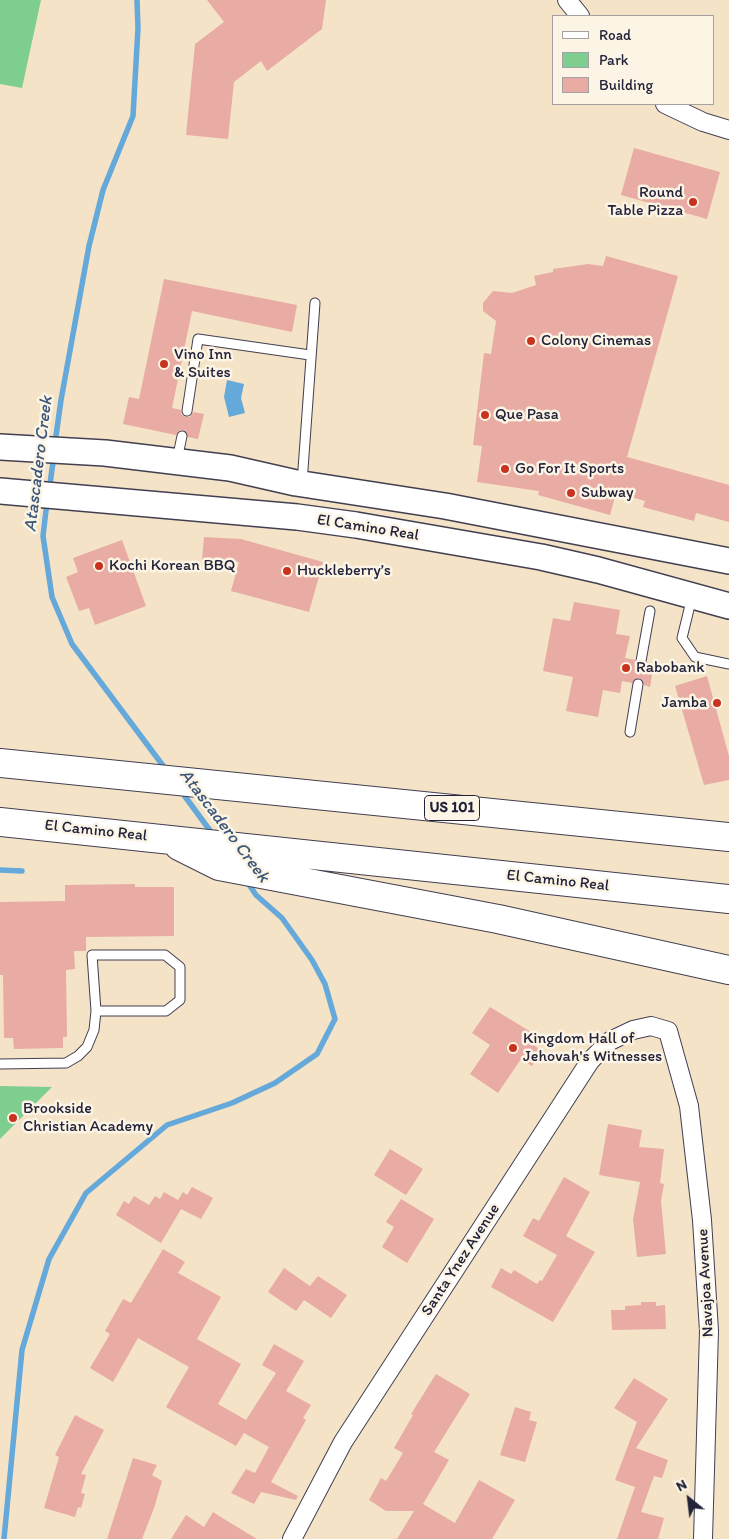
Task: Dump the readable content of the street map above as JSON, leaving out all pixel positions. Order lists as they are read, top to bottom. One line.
{"streets":{"highway":["El Camino Real","US 101"],"street":["Santa Ynez Avenue","Navajoa Avenue"]},"crossings":[["Santa Ynez Avenue","Navajoa Avenue"]],"water":["Atascadero Creek"],"places":["Round Table Pizza","Colony Cinemas","Vino Inn & Suites","Que Pasa","Go For It Sports","Subway","Kochi Korean BBQ","Huckleberry’s","Rabobank","Jamba","Kingdom Hall of Jehovah's Witnesses","Brookside Christian Academy"],"legend":["Road","Park","Building"],"north":"top left"}
